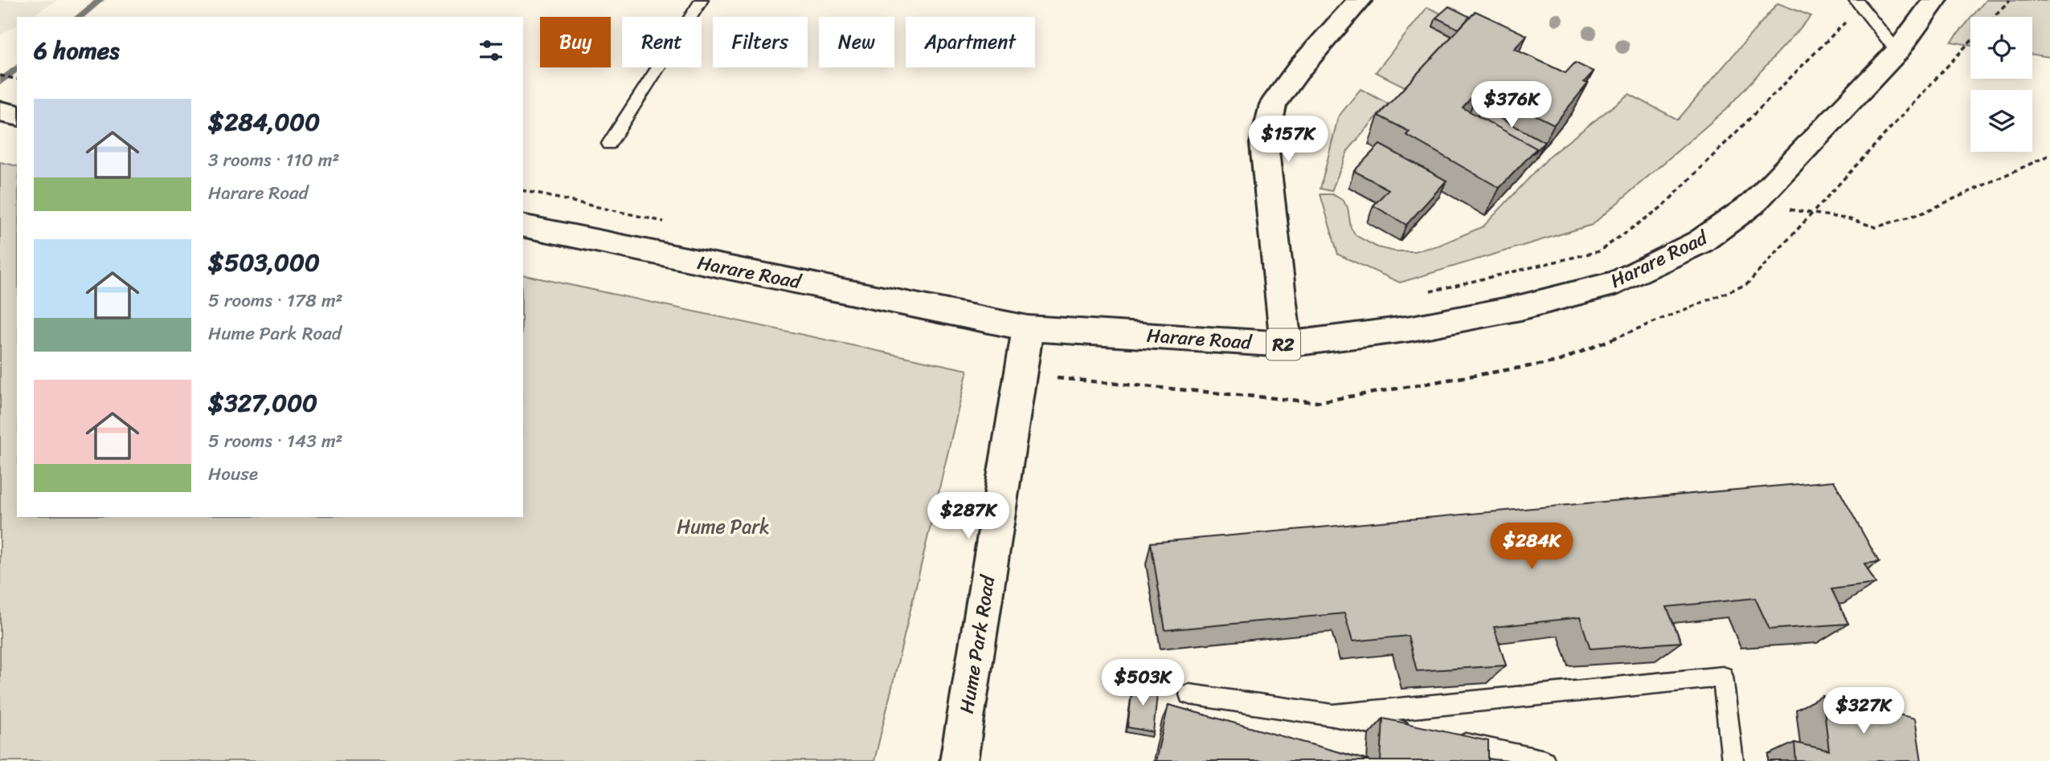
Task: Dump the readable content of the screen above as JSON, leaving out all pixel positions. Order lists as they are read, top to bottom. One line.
{"streets":{"main road":["Harare Road","R2","Hume Park Road"]},"crossings":[["Harare Road","Hume Park Road"]],"parks":["Hume Park"],"page":{"chip":["Buy","Rent","Filters","New","Apartment"],"heading":"6 homes","price":["$376K","$157K","$287K","$284K","$503K","$327K"],"list":[{"name":"$284,000","note":"3 rooms · 110 m² · Harare Road"},{"name":"$503,000","note":"5 rooms · 178 m² · Hume Park Road"},{"name":"$327,000","note":"5 rooms · 143 m² · House"}]}}
